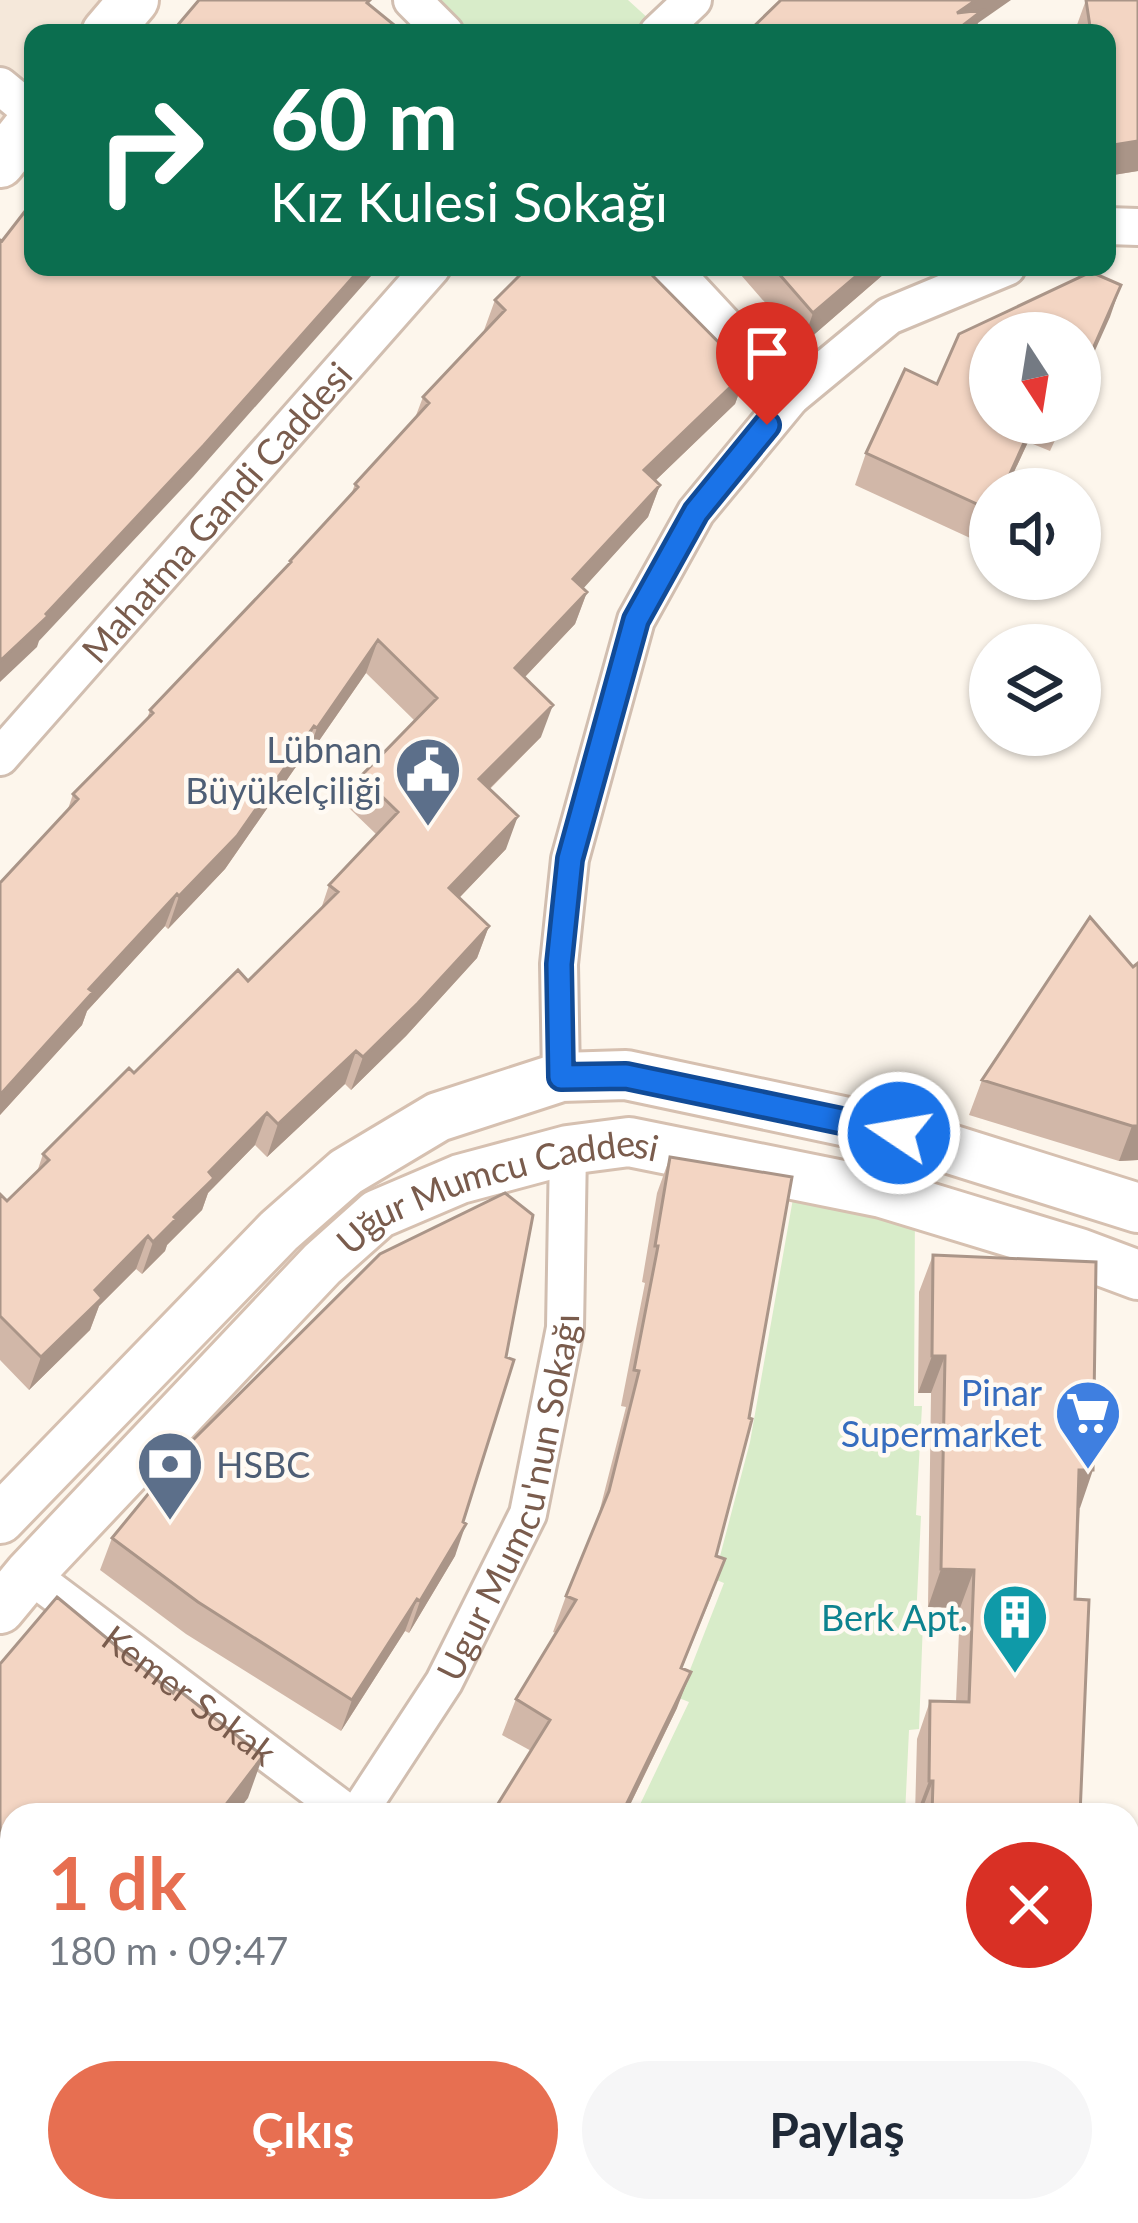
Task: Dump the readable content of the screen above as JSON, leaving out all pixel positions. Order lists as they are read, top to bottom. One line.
{"streets":{"main road":["Uğur Mumcu Caddesi"],"street":["Mahatma Gandi Caddesi","Ugur Mumcu'nun Sokağı","Kemer Sokak"]},"crossings":[["Uğur Mumcu Caddesi","Ugur Mumcu'nun Sokağı"],["Uğur Mumcu Caddesi","Kemer Sokak"]],"places":{"public building":["Lübnan Büyükelçiliği"],"supermarket":["Pinar Supermarket"],"bank":["HSBC"],"building":["Berk Apt."]},"north":"bottom","page":{"turn":["60 m","Kız Kulesi Sokağı"],"heading":["1 dk","180 m · 09:47"],"buttons":["Çıkış","Paylaş"]}}
